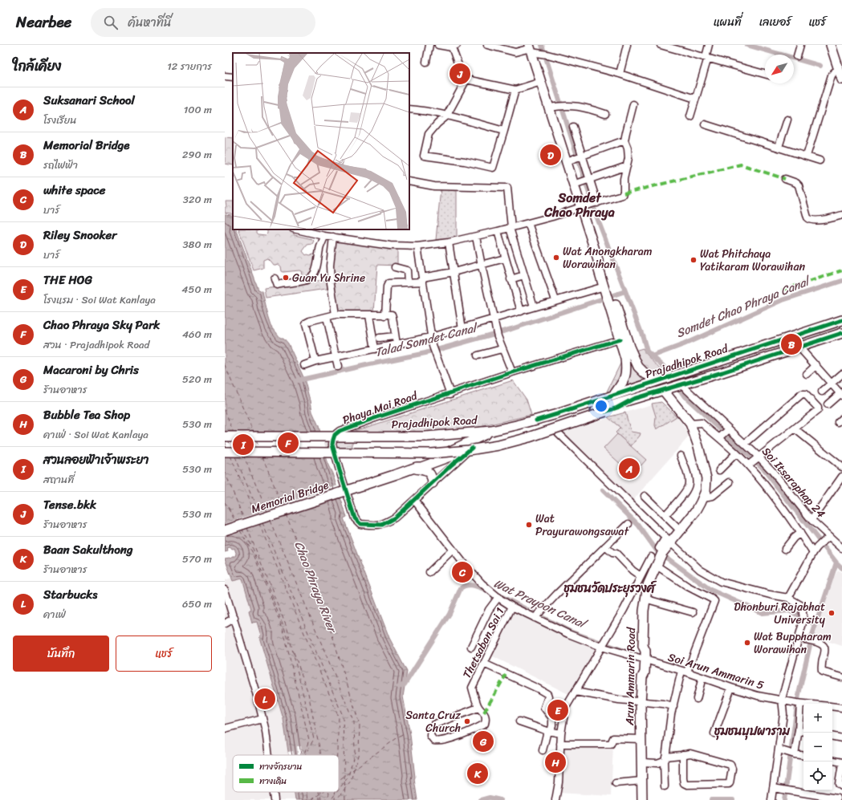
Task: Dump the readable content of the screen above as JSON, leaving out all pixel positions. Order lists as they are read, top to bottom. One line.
{"streets":{"main road":["Prajadhipok Road","Memorial Bridge","Arun Ammarin Road"],"street":["Phaya Mai Road","Soi Itsaraphap 24","Thetsaban Sai 1","Soi Arun Ammarin 5"]},"crossings":[["Prajadhipok Road","Phaya Mai Road"],["Prajadhipok Road","Memorial Bridge"],["Prajadhipok Road","Arun Ammarin Road"],["Phaya Mai Road","Soi Arun Ammarin 5"],["Thetsaban Sai 1","Soi Arun Ammarin 5"],["Soi Arun Ammarin 5","Arun Ammarin Road"]],"districts":["Somdet Chao Phraya","ชุมชนวัดประยุรวงศ์","ชุมชนบุปผาราม"],"water":["Somdet Chao Phraya Canal","Talad Somdet Canal","Chao Phraya River","Wat Prayoon Canal"],"places":["Wat Anongkharam Worawihan","Wat Phitchaya Yatikaram Worawihan","Guan Yu Shrine","Wat Prayurawongsawat","Dhonburi Rajabhat University","Wat Buppharam Worawihan","Santa Cruz Church"],"legend":["ทางจักรยาน","ทางเดิน"],"north":"bottom left","page":{"header":"Nearbee","search":"ค้นหาที่นี่","nav":["แผนที่","เลเยอร์","แชร์"],"heading":["ใกล้เคียง","12 รายการ"],"pins":["J","D","B","F","I","A","C","L","E","G","H","K"],"list":[{"mark":"A","name":"Suksanari School","note":"โรงเรียน","value":"100 m"},{"mark":"B","name":"Memorial Bridge","note":"รถไฟฟ้า","value":"290 m"},{"mark":"C","name":"white space","note":"บาร์","value":"320 m"},{"mark":"D","name":"Riley Snooker","note":"บาร์","value":"380 m"},{"mark":"E","name":"THE HOG","note":"โรงแรม · Soi Wat Kanlaya","value":"450 m"},{"mark":"F","name":"Chao Phraya Sky Park","note":"สวน · Prajadhipok Road","value":"460 m"},{"mark":"G","name":"Macaroni by Chris","note":"ร้านอาหาร","value":"520 m"},{"mark":"H","name":"Bubble Tea Shop","note":"คาเฟ่ · Soi Wat Kanlaya","value":"530 m"},{"mark":"I","name":"สวนลอยฟ้าเจ้าพระยา","note":"สถานที่","value":"530 m"},{"mark":"J","name":"Tense.bkk","note":"ร้านอาหาร","value":"530 m"},{"mark":"K","name":"Baan Sakulthong","note":"ร้านอาหาร","value":"570 m"},{"mark":"L","name":"Starbucks","note":"คาเฟ่","value":"650 m"}],"buttons":["บันทึก","แชร์"],"map_buttons":["+","−"]}}
